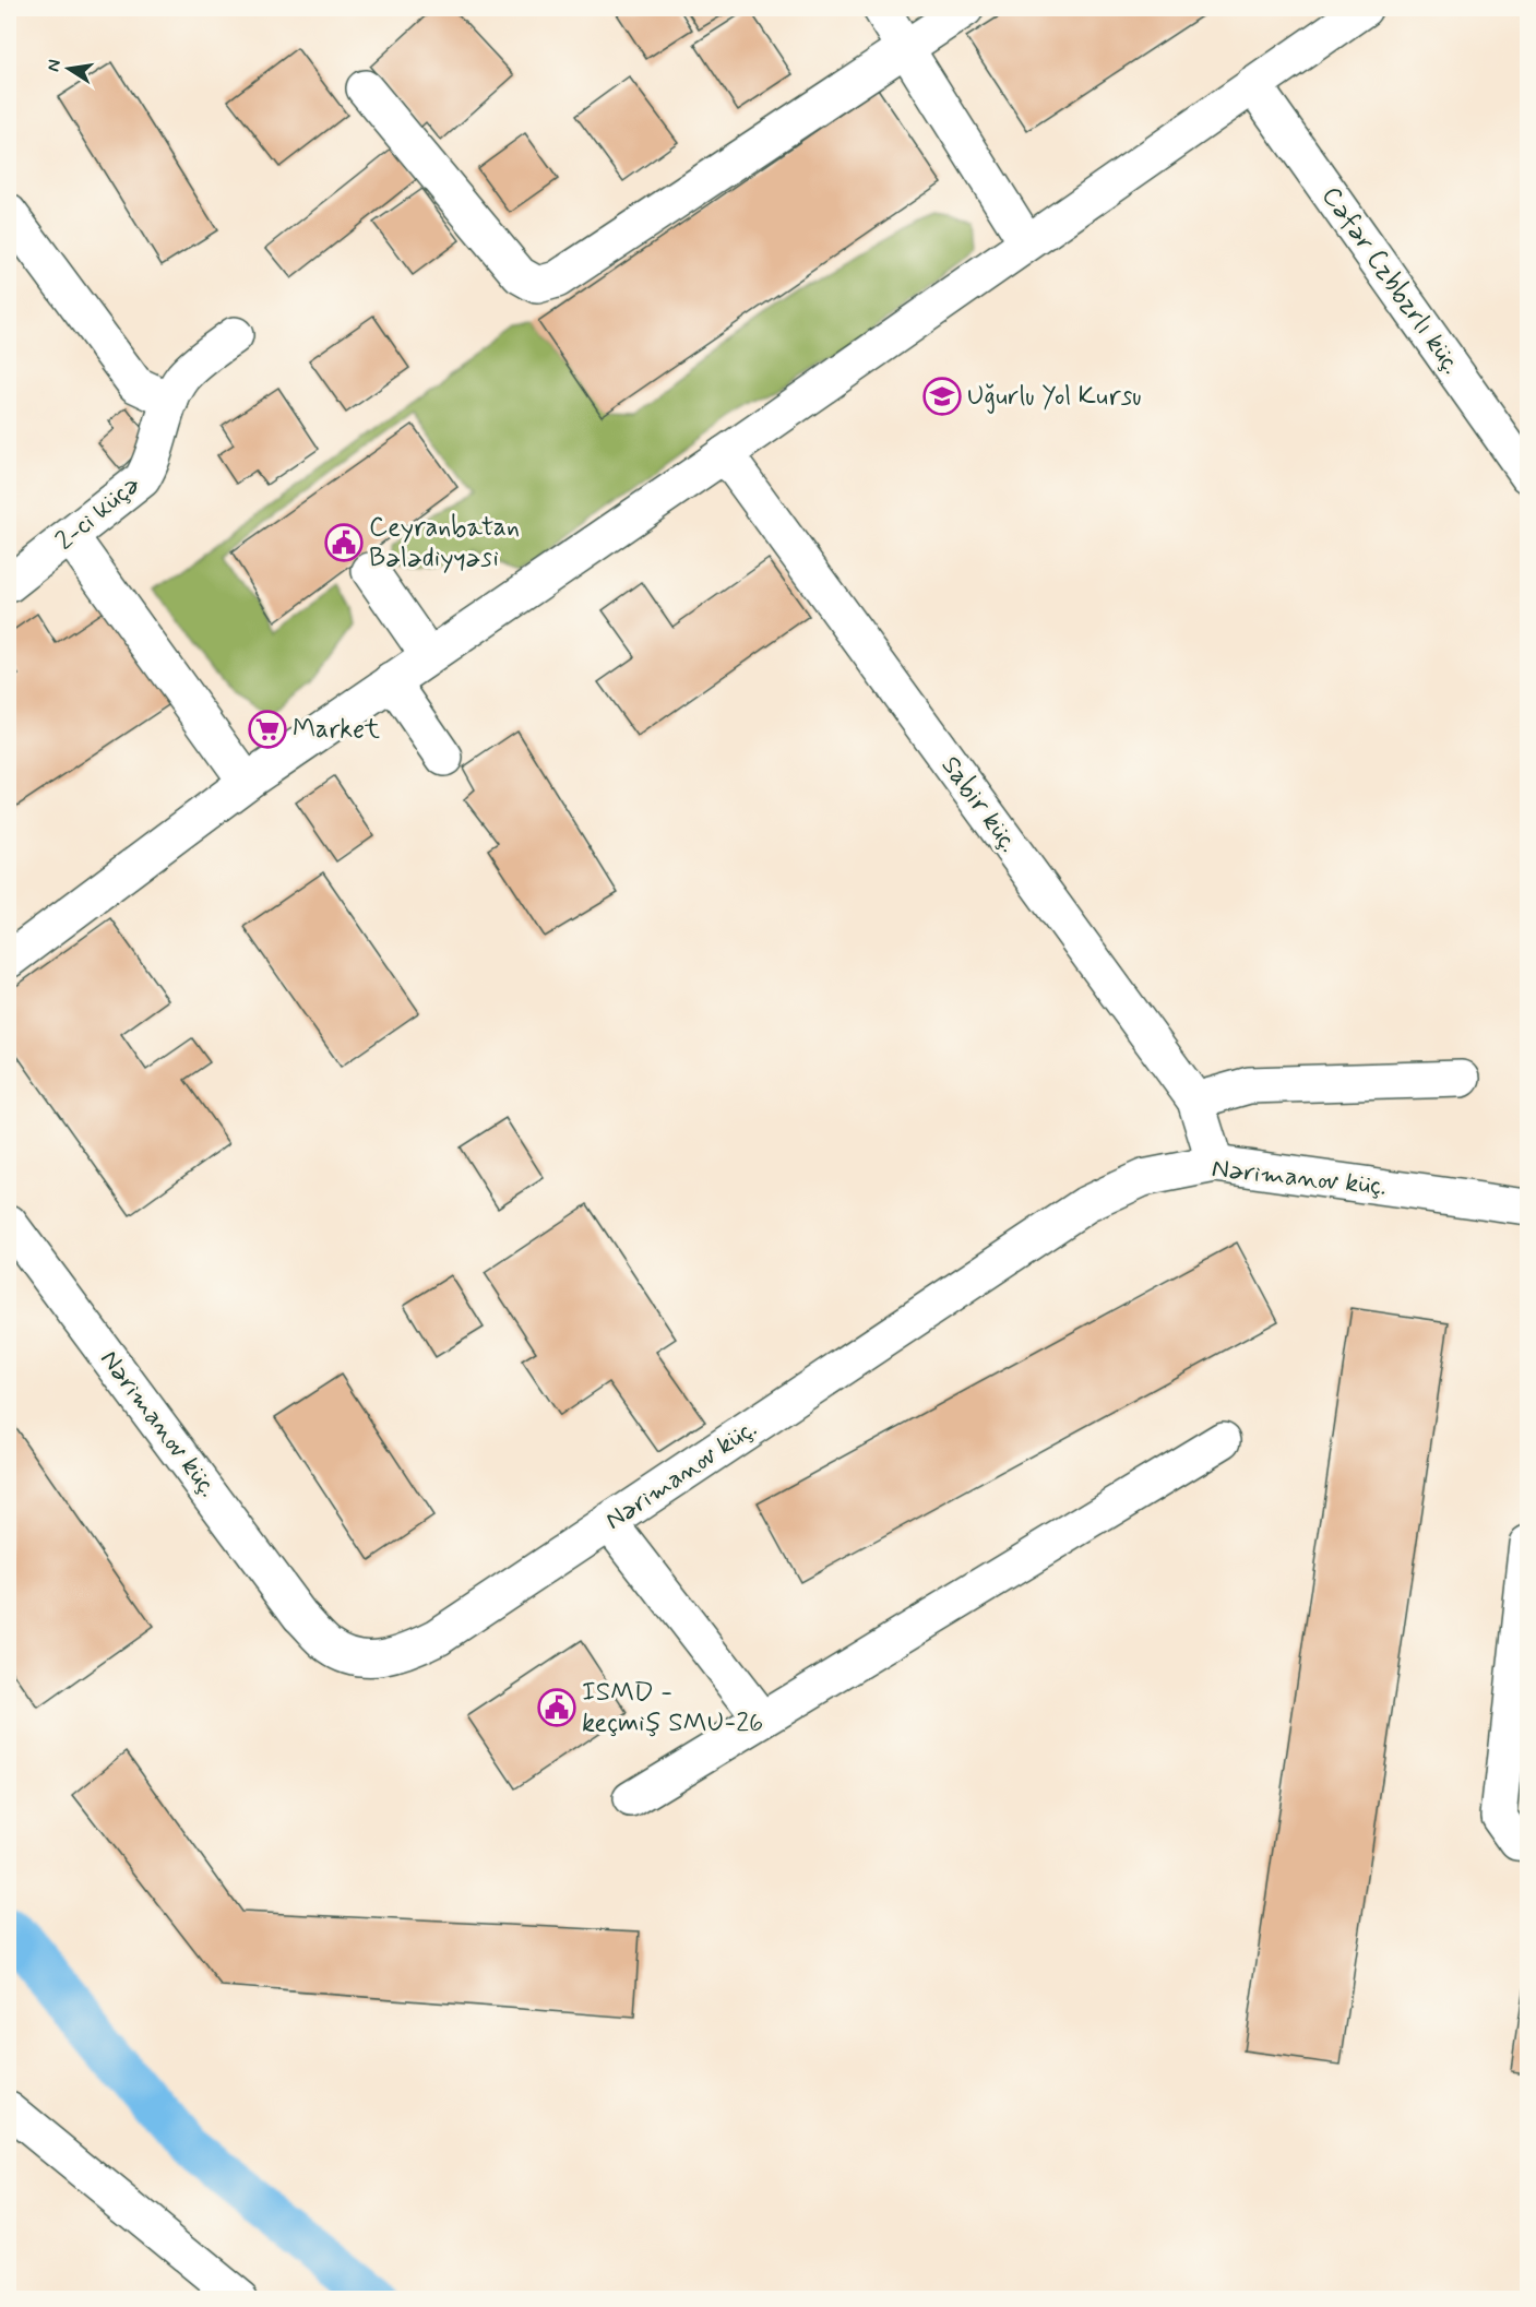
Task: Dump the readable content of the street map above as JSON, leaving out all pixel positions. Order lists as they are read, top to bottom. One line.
{"streets":{"street":["Cəfər Czbbzrlı küç.","2-ci küçə","Sabir küç.","Nərimanov küç."]},"crossings":[["Sabir küç.","Nərimanov küç."]],"places":{"school or university":["Uğurlu Yol Kursu"],"public building":["Ceyranbatan Bələdiyyəsi","ISMD - keçmiş SMU-26"],"supermarket":["Market"]},"north":"left"}
